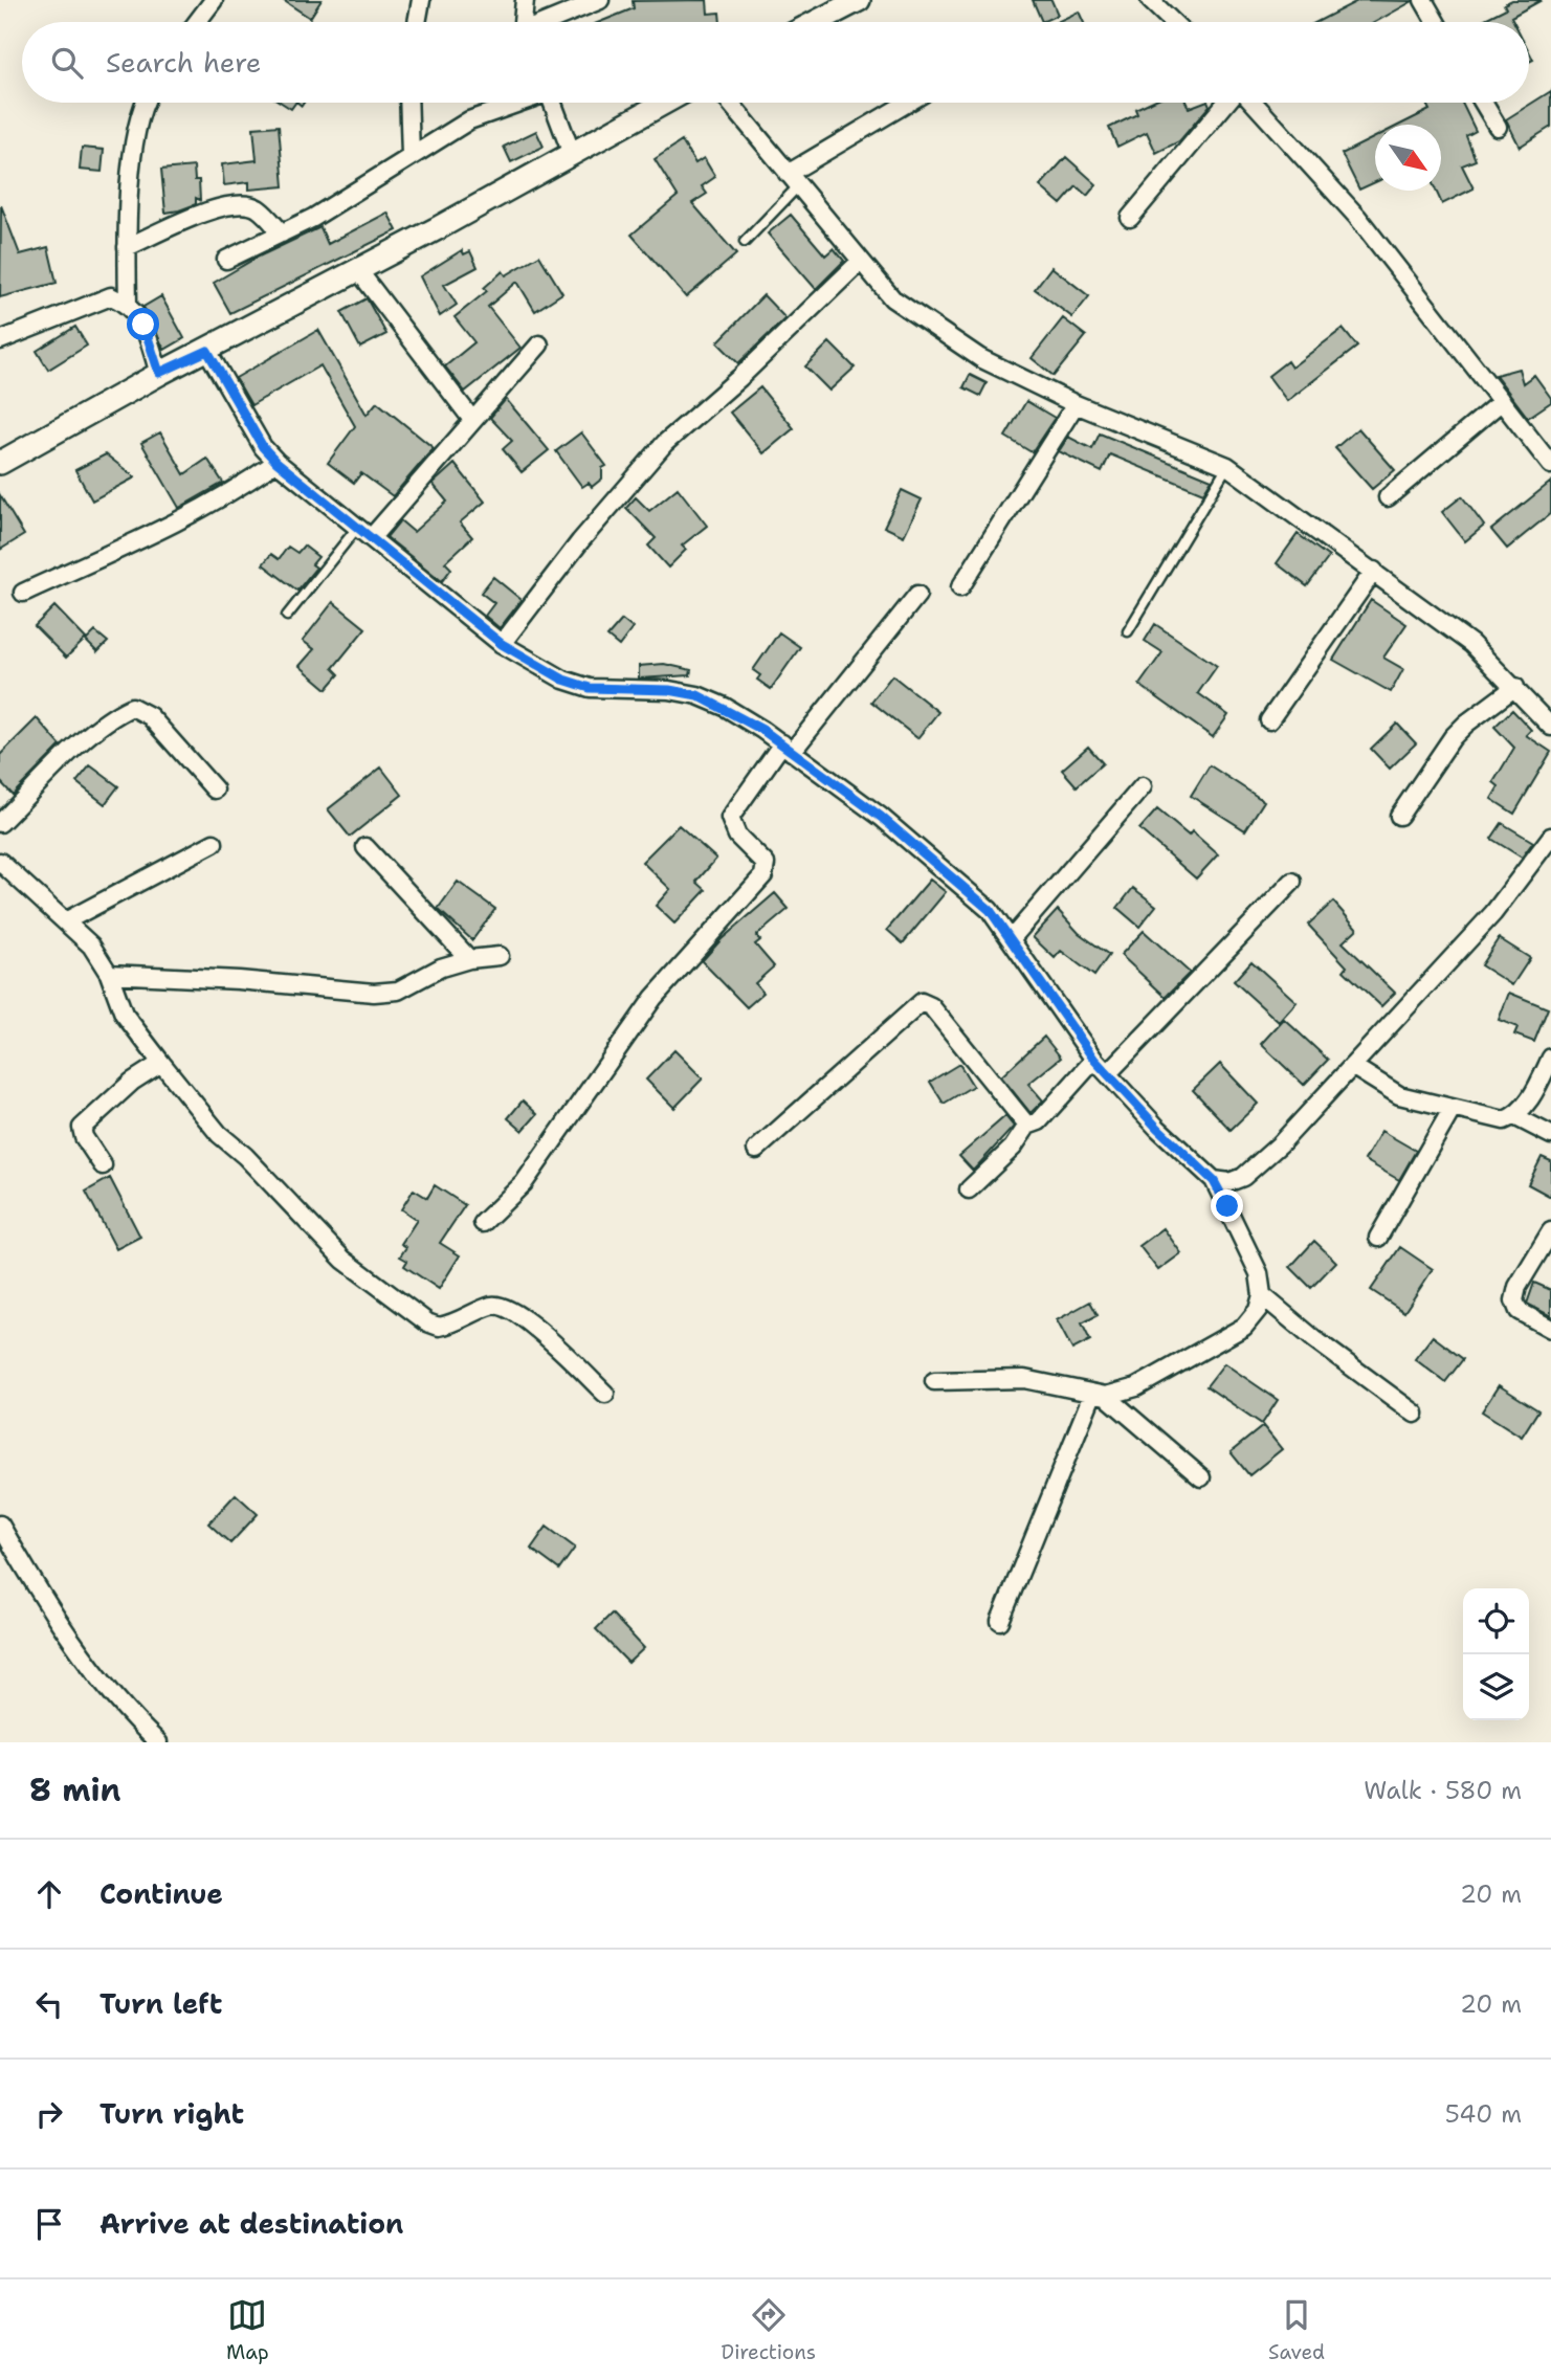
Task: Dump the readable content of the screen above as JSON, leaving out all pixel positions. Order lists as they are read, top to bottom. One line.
{"north":"bottom right","page":{"search":"Search here","heading":["8 min","Walk · 580 m"],"list":[["Continue","20 m"],["Turn left","20 m"],["Turn right","540 m"],"Arrive at destination"],"nav":["Map","Directions","Saved"]}}
